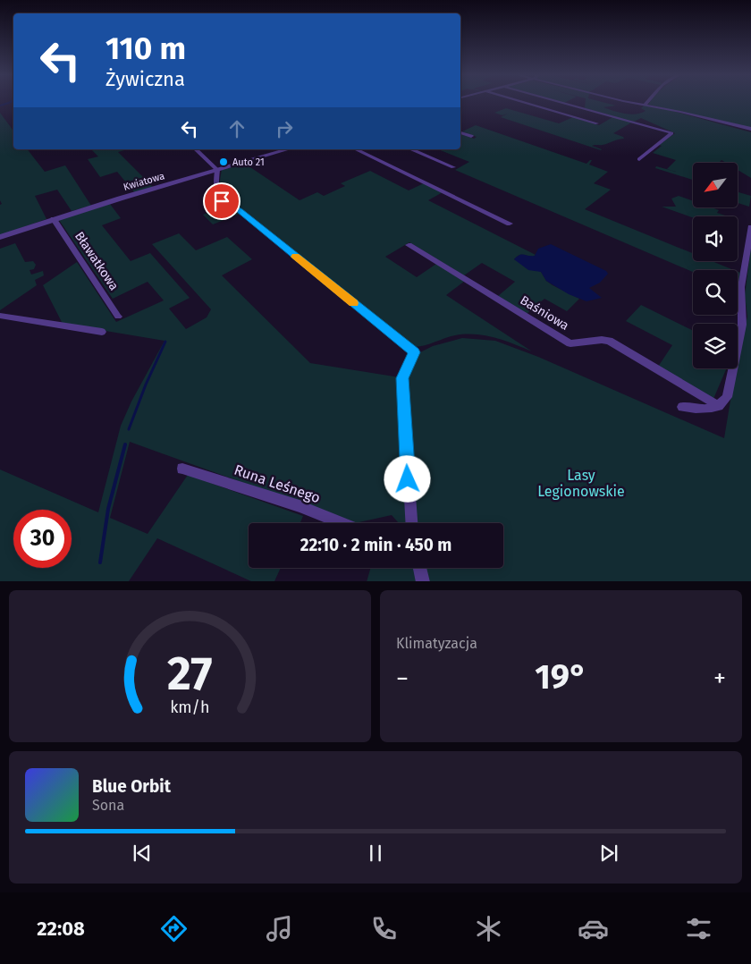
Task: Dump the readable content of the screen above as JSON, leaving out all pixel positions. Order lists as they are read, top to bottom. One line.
{"streets":{"street":["Kwiatowa","Bławatkowa","Baśniowa","Runa Leśnego"]},"crossings":[["Kwiatowa","Bławatkowa"]],"parks":["Lasy Legionowskie"],"places":["Auto 21"],"north":"bottom left","page":{"turn":["110 m","Żywiczna"],"limit":"30","trip":"22:10 · 2 min · 450 m","tile":"Klimatyzacja","heat":["−","19°","+"],"song":["Blue Orbit","Sona"],"tabs":"22:08","gauge":["27","km/h"]}}
